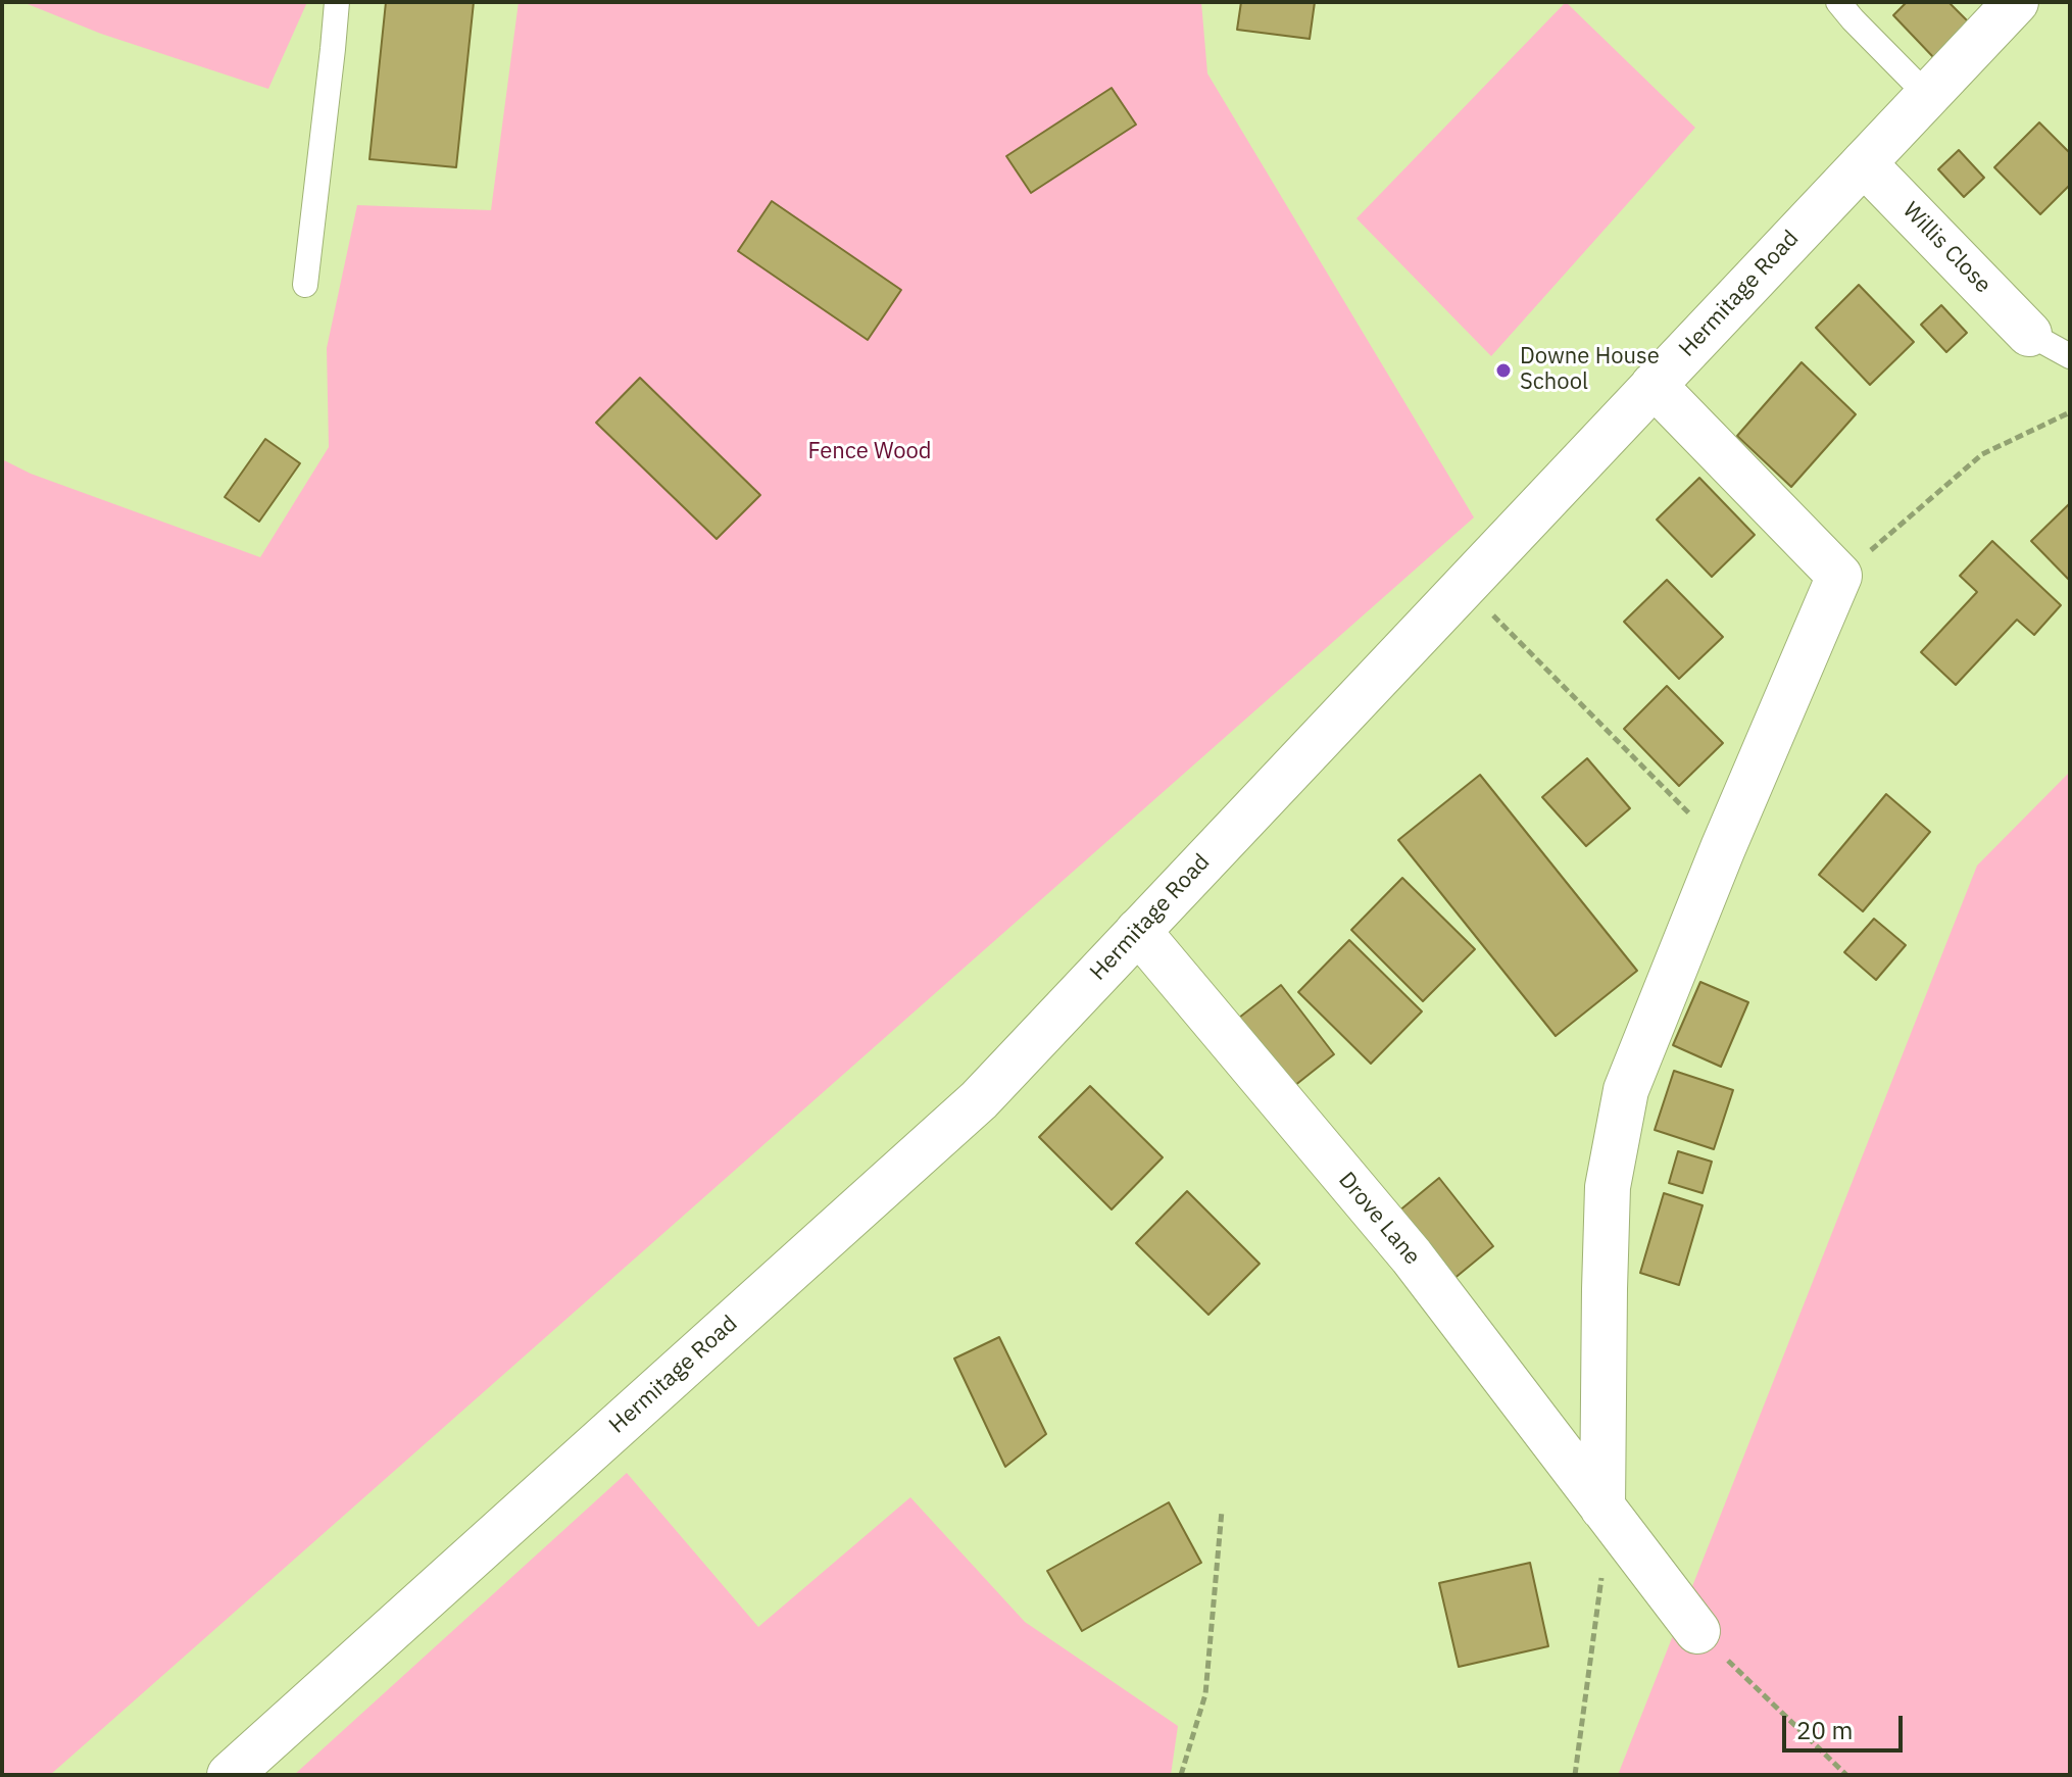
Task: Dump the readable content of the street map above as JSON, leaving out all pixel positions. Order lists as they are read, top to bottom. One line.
{"streets":{"street":["Willis Close","Hermitage Road","Drove Lane"]},"crossings":[["Willis Close","Hermitage Road"],["Hermitage Road","Drove Lane"]],"parks":["Fence Wood"],"places":["Downe House School"],"scale_bar":"20 m"}
